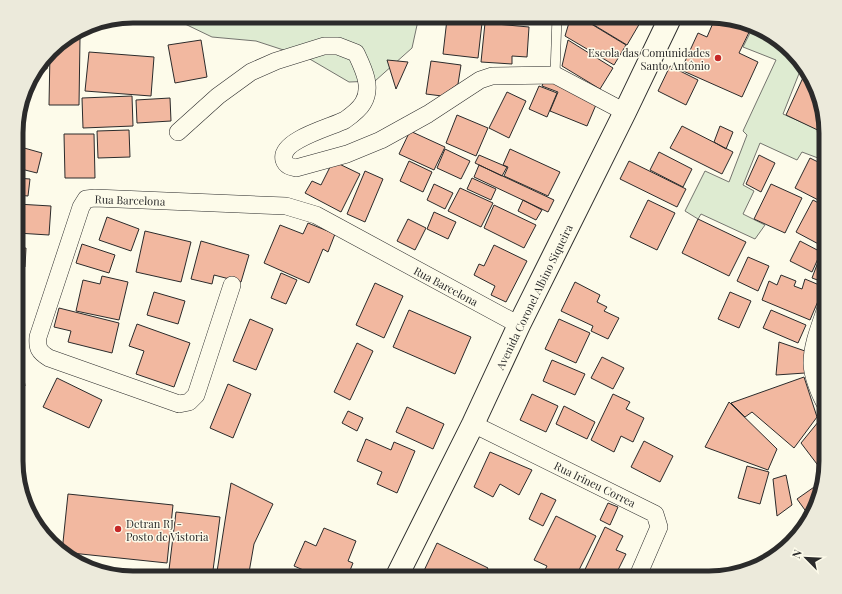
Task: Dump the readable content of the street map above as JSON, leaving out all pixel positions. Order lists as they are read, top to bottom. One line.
{"streets":{"main road":["Avenida Coronel Albino Siqueira"],"street":["Rua Barcelona","Rua Irineu Correa"]},"crossings":[["Rua Barcelona","Avenida Coronel Albino Siqueira"],["Avenida Coronel Albino Siqueira","Rua Irineu Correa"]],"places":["Escola das Comunidades Santo Antônio","Detran RJ - Posto de Vistoria"],"north":"top left"}
